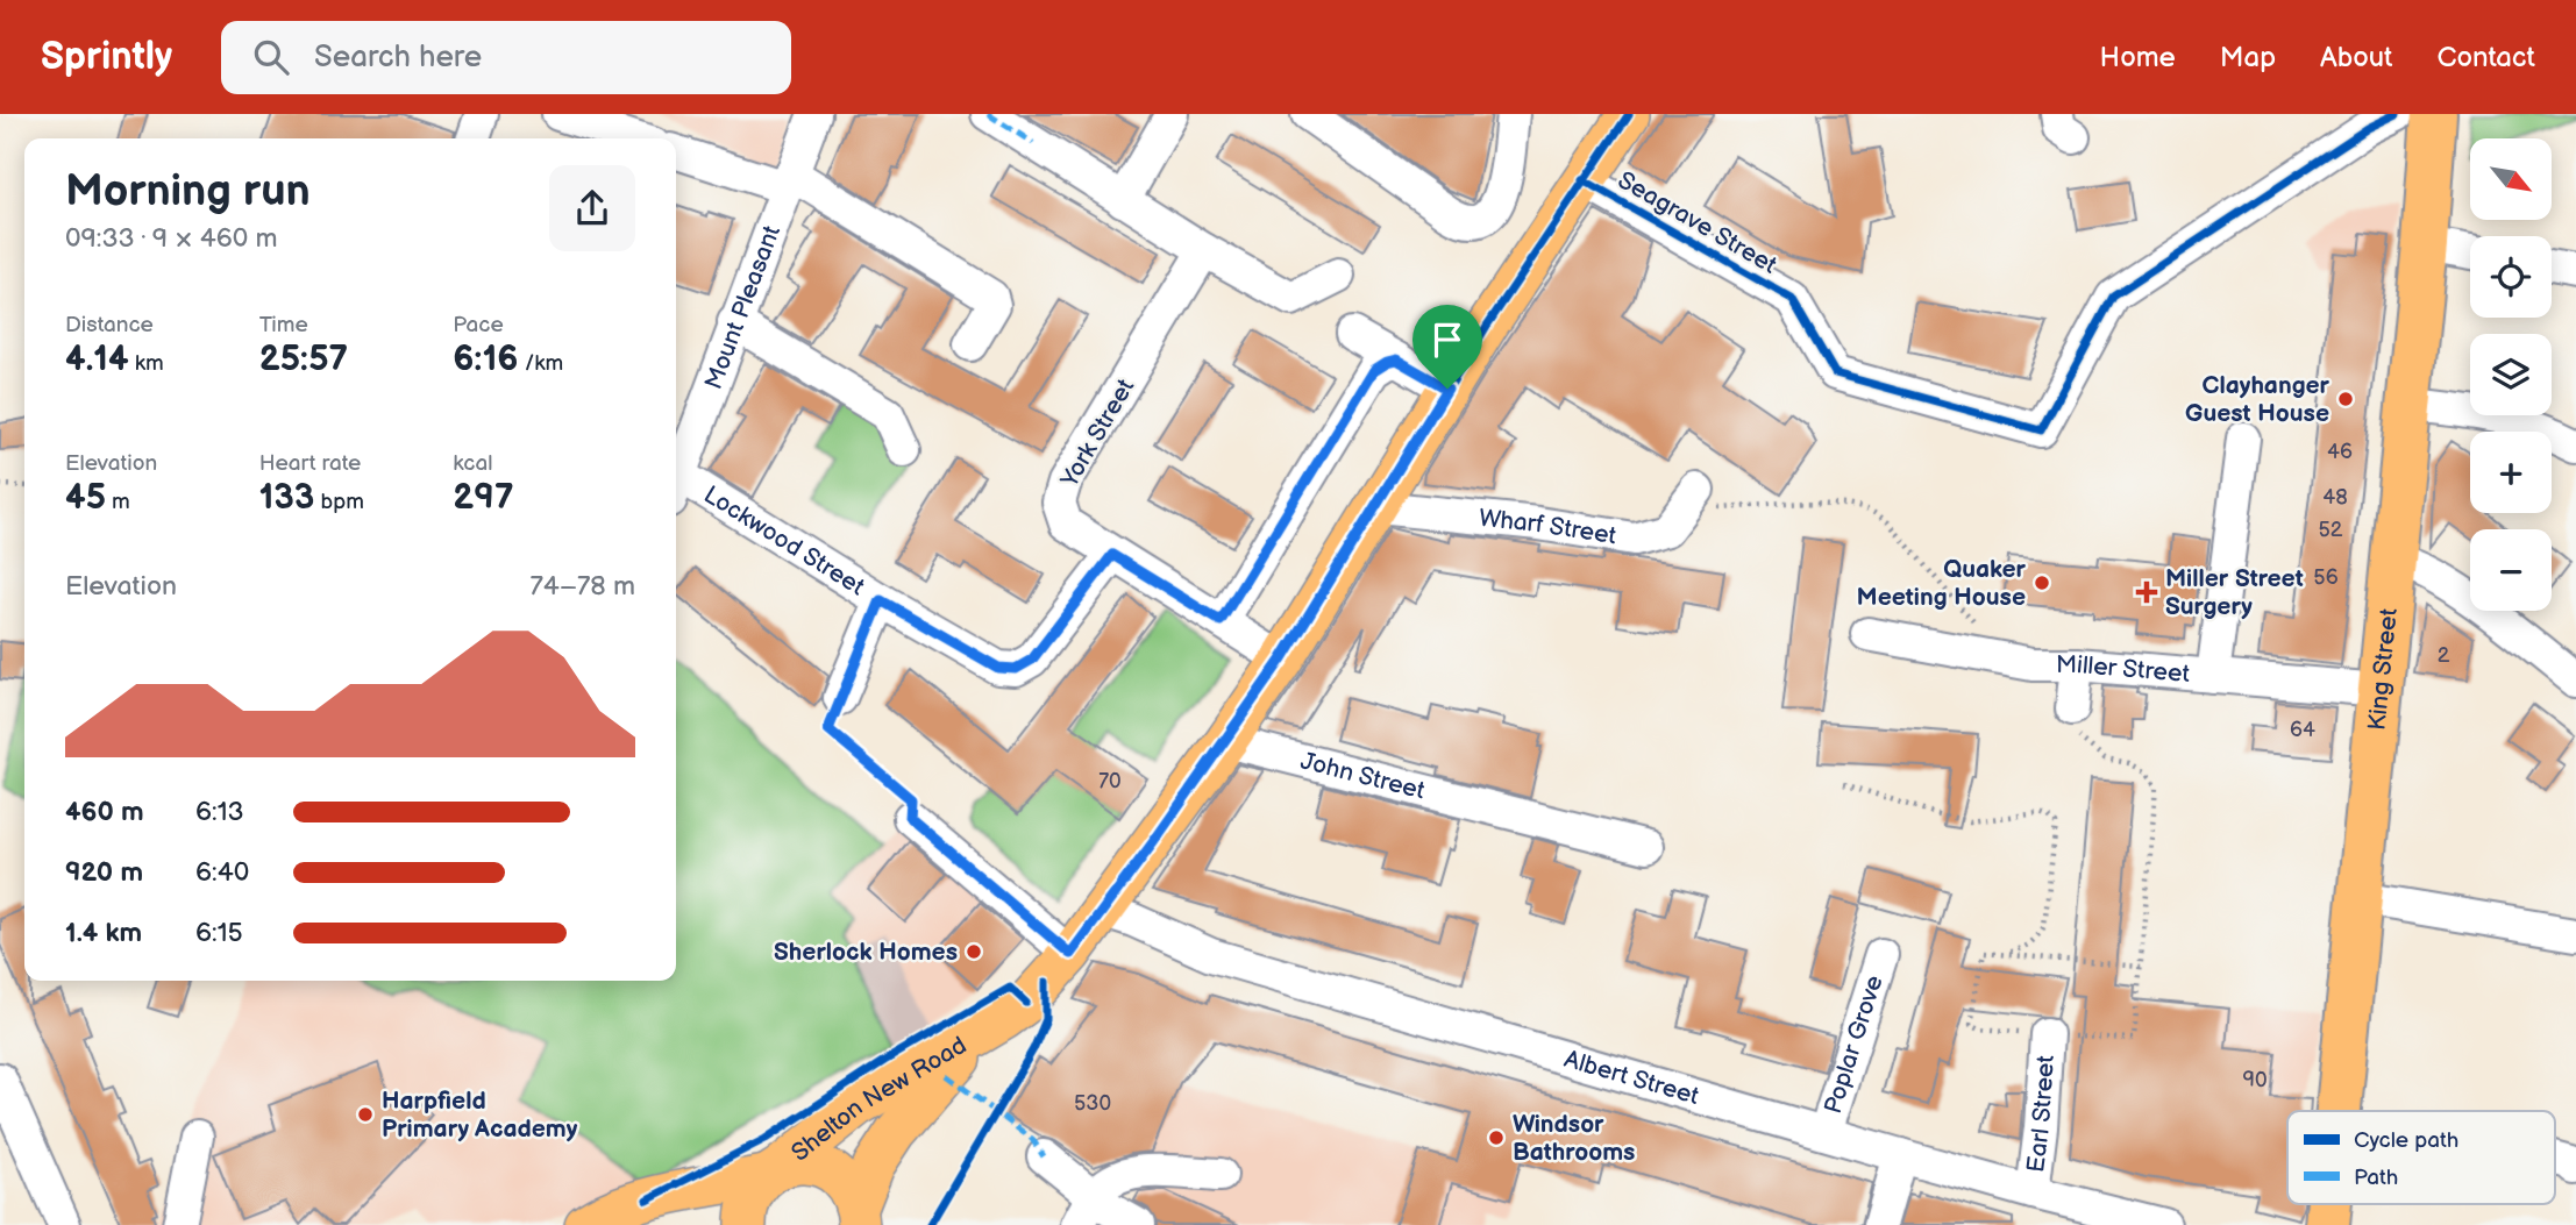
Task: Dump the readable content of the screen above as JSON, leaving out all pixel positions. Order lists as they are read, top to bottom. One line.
{"streets":{"highway":["King Street"],"main road":["Shelton New Road"],"street":["Seagrave Street","Mount Pleasant","York Street","Wharf Street","Lockwood Street","Miller Street","John Street","Poplar Grove","Albert Street","Earl Street"]},"crossings":[["York Street","Lockwood Street"],["Miller Street","King Street"],["Poplar Grove","Albert Street"],["Albert Street","Earl Street"]],"places":{"other":["Clayhanger Guest House","Quaker Meeting House","Sherlock Homes","Harpfield Primary Academy","Windsor Bathrooms"],"health":["Miller Street Surgery"]},"house_numbers":["46","48","52","56","2","64","70","90","530"],"legend":["Cycle path","Path"],"north":"bottom right","page":{"header":"Sprintly","search":"Search here","nav":["Home","Map","About","Contact"],"map_buttons":["+","−"],"heading":["Morning run","09:33 · 9 × 460 m"],"stats":[["Distance","4.14 km"],["Time","25:57"],["Pace","6:16 /km"],["Elevation","45 m"],["Heart rate","133 bpm"],["kcal","297"]],"chart":["Elevation","74–78 m"],"list":[{"name":"460 m","note":"6:13"},{"name":"920 m","note":"6:40"},{"name":"1.4 km","note":"6:15"}]}}
